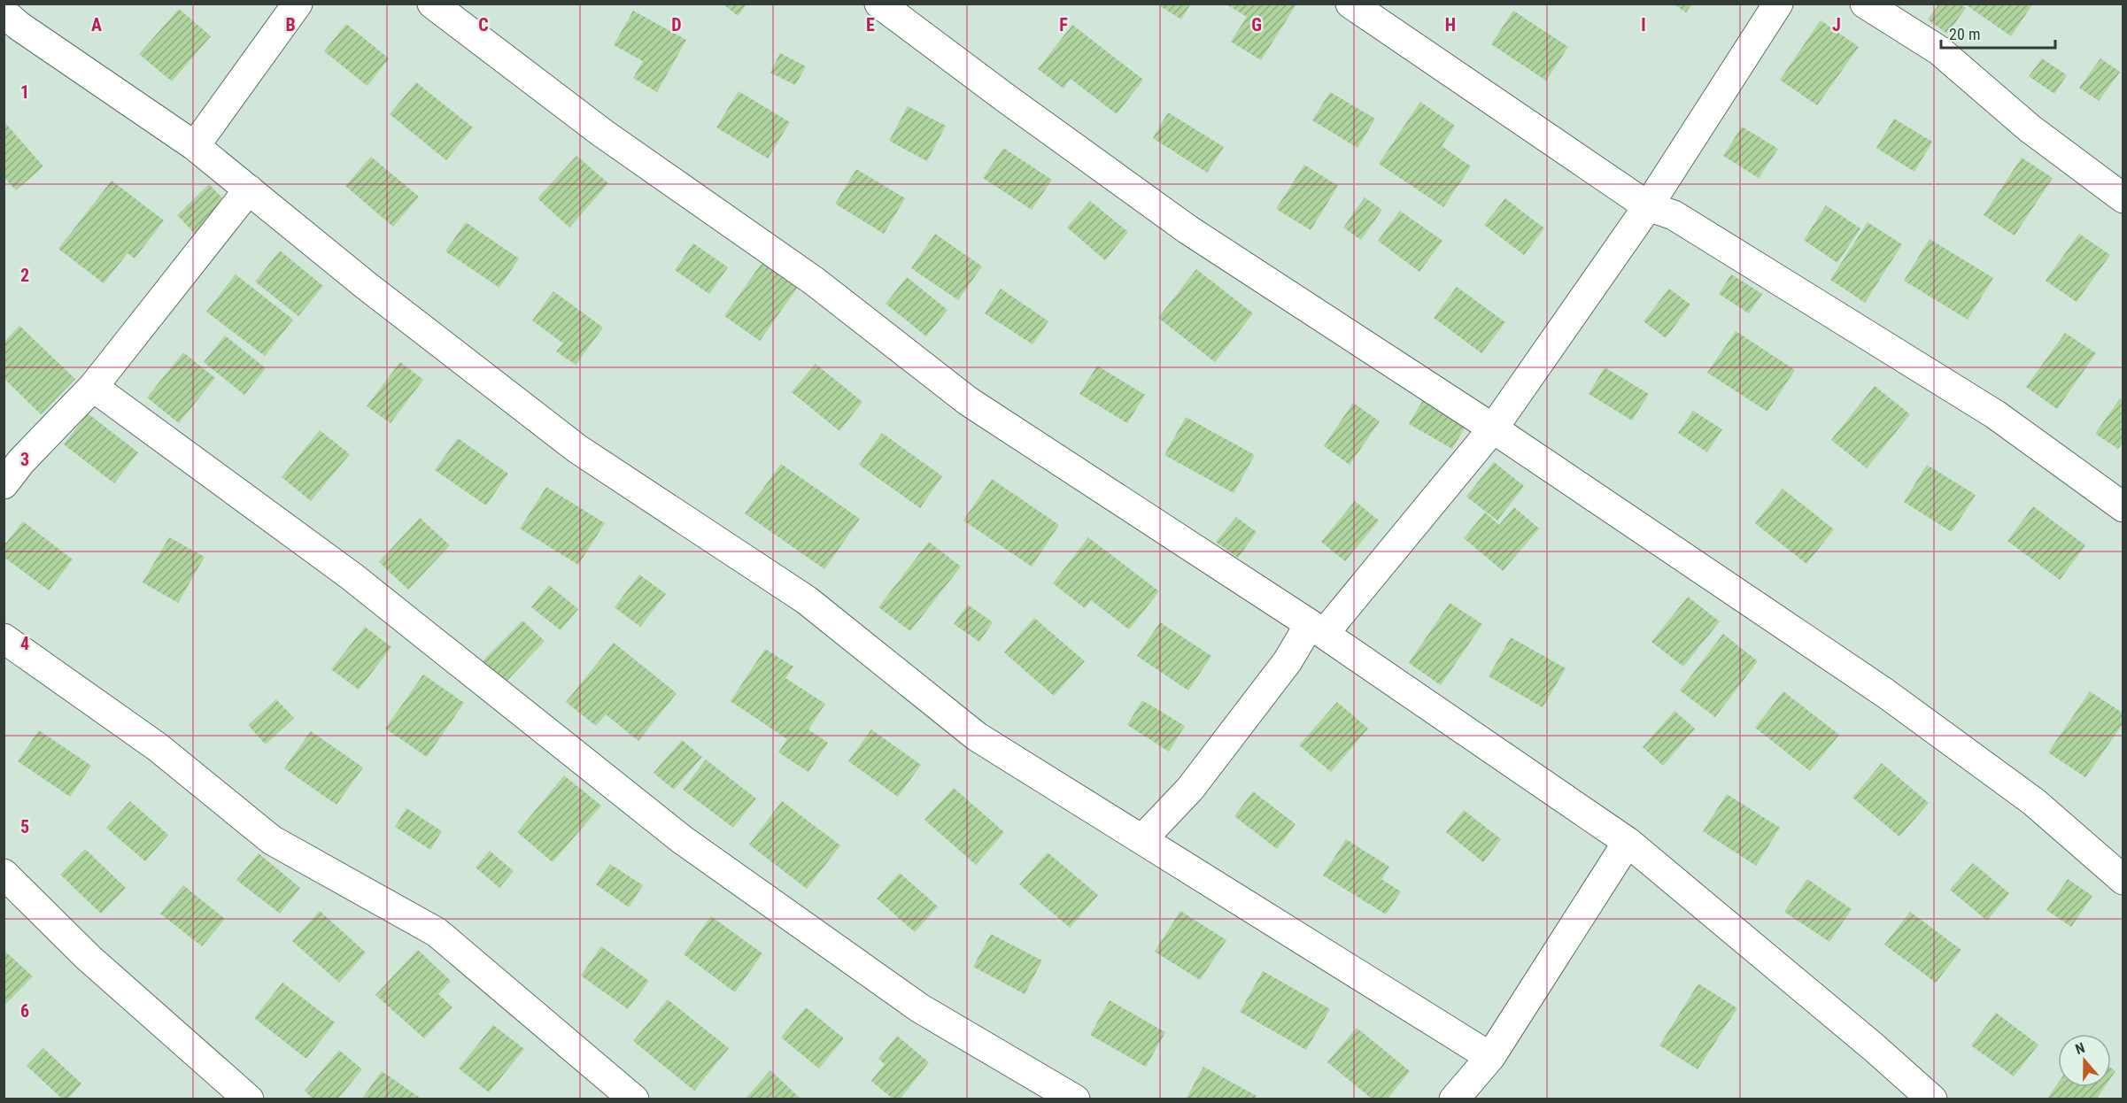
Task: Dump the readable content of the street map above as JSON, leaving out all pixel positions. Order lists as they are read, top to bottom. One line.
{"scale_bar":"20 m","north":"top","grid":{"columns":["A","B","C","D","E","F","G","H","I","J"],"rows":["1","2","3","4","5","6"]}}
